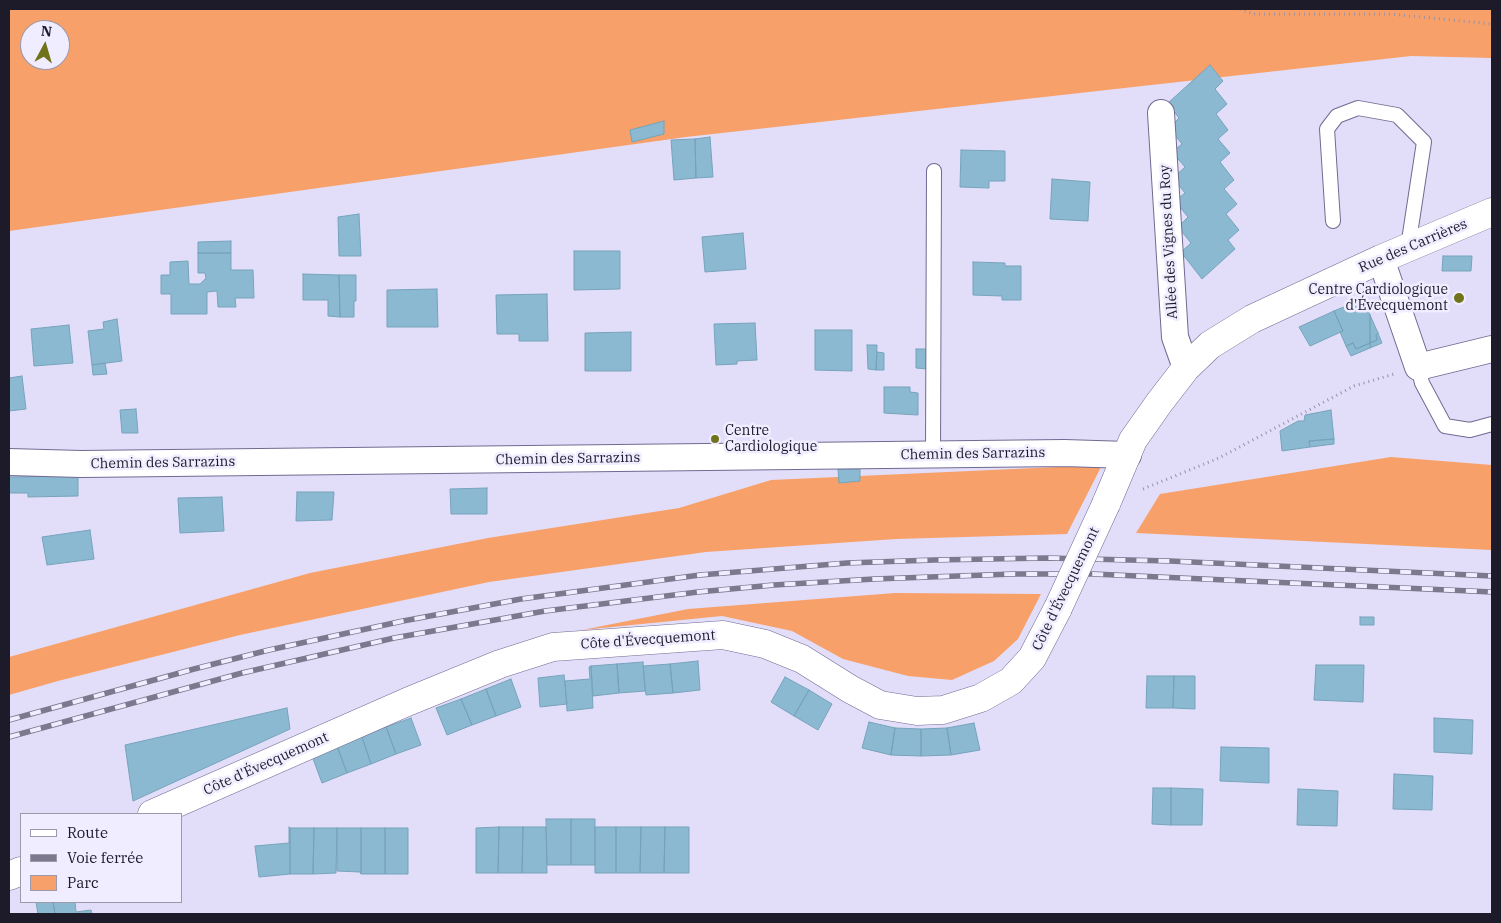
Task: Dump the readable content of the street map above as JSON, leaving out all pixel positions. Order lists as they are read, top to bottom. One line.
{"streets":{"street":["Allée des Vignes du Roy","Rue des Carrières","Chemin des Sarrazins","Côte d'Évecquemont"]},"crossings":[["Allée des Vignes du Roy","Côte d'Évecquemont"],["Rue des Carrières","Côte d'Évecquemont"],["Chemin des Sarrazins","Côte d'Évecquemont"]],"places":["Centre Cardiologique d'Évecquemont","Centre Cardiologique"],"legend":["Route","Voie ferrée","Parc"],"north":"top"}
